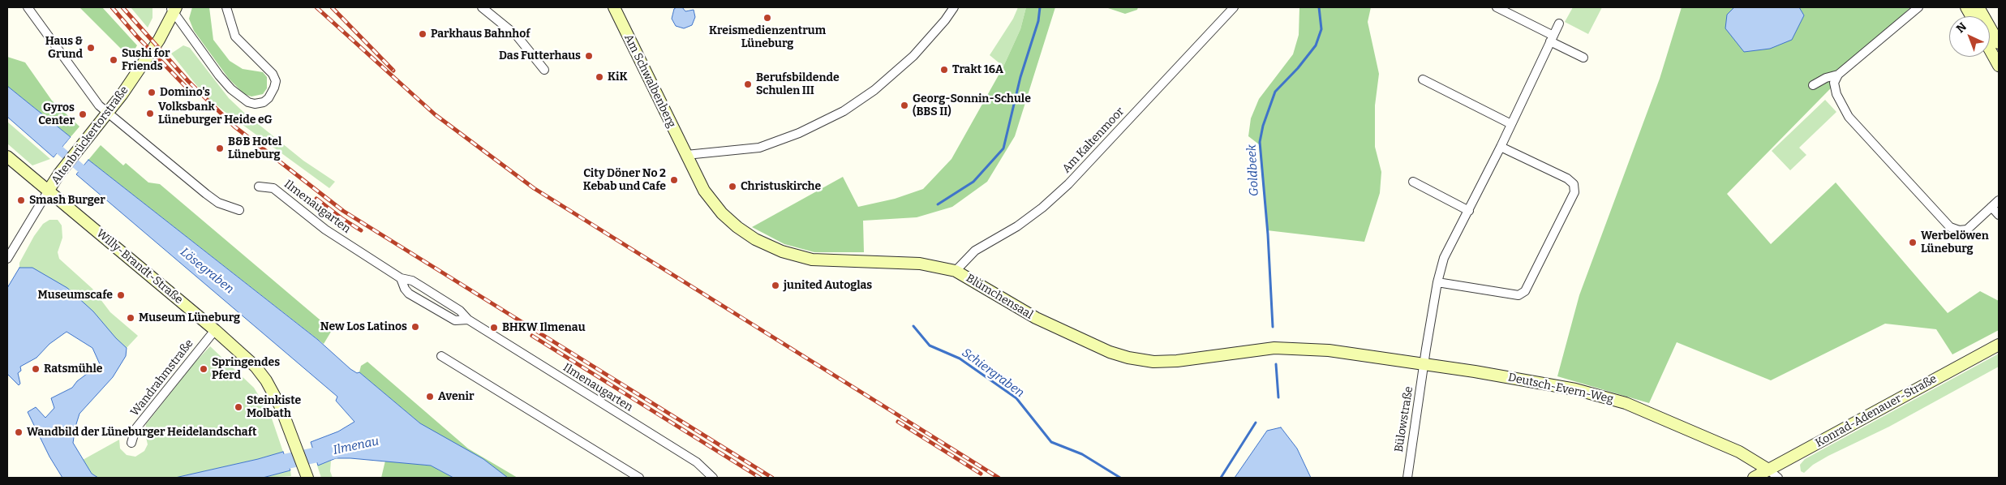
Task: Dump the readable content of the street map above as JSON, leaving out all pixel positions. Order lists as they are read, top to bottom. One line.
{"streets":{"street":["Am Schwalbenberg","Altenbrückertorstraße","Am Kaltenmoor","Ilmenaugarten","Willy-Brandt-Straße","Blümchensaal","Wandrahmstraße","Deutsch-Evern-Weg","Konrad-Adenauer-Straße","Bülowstraße"]},"crossings":[["Am Schwalbenberg","Blümchensaal"],["Altenbrückertorstraße","Willy-Brandt-Straße"],["Am Kaltenmoor","Blümchensaal"],["Willy-Brandt-Straße","Wandrahmstraße"],["Blümchensaal","Deutsch-Evern-Weg"],["Deutsch-Evern-Weg","Konrad-Adenauer-Straße"],["Deutsch-Evern-Weg","Bülowstraße"]],"water":["Goldbeek","Lösegraben","Schiergraben","Ilmenau"],"places":["Kreismedienzentrum Lüneburg","Parkhaus Bahnhof","Haus & Grund","Das Futterhaus","Sushi for Friends","Trakt 16A","KiK","Berufsbildende Schulen III","Domino's","Georg-Sonnin-Schule (BBS II)","Volksbank Lüneburger Heide eG","Gyros Center","B&B Hotel Lüneburg","City Döner No 2 Kebab und Cafe","Christuskirche","Smash Burger","Werbelöwen Lüneburg","junited Autoglas","Museumscafe","Museum Lüneburg","New Los Latinos","BHKW Ilmenau","Ratsmühle","Springendes Pferd","Avenir","Steinkiste Molbath","Wandbild der Lüneburger Heidelandschaft"],"north":"top left"}
